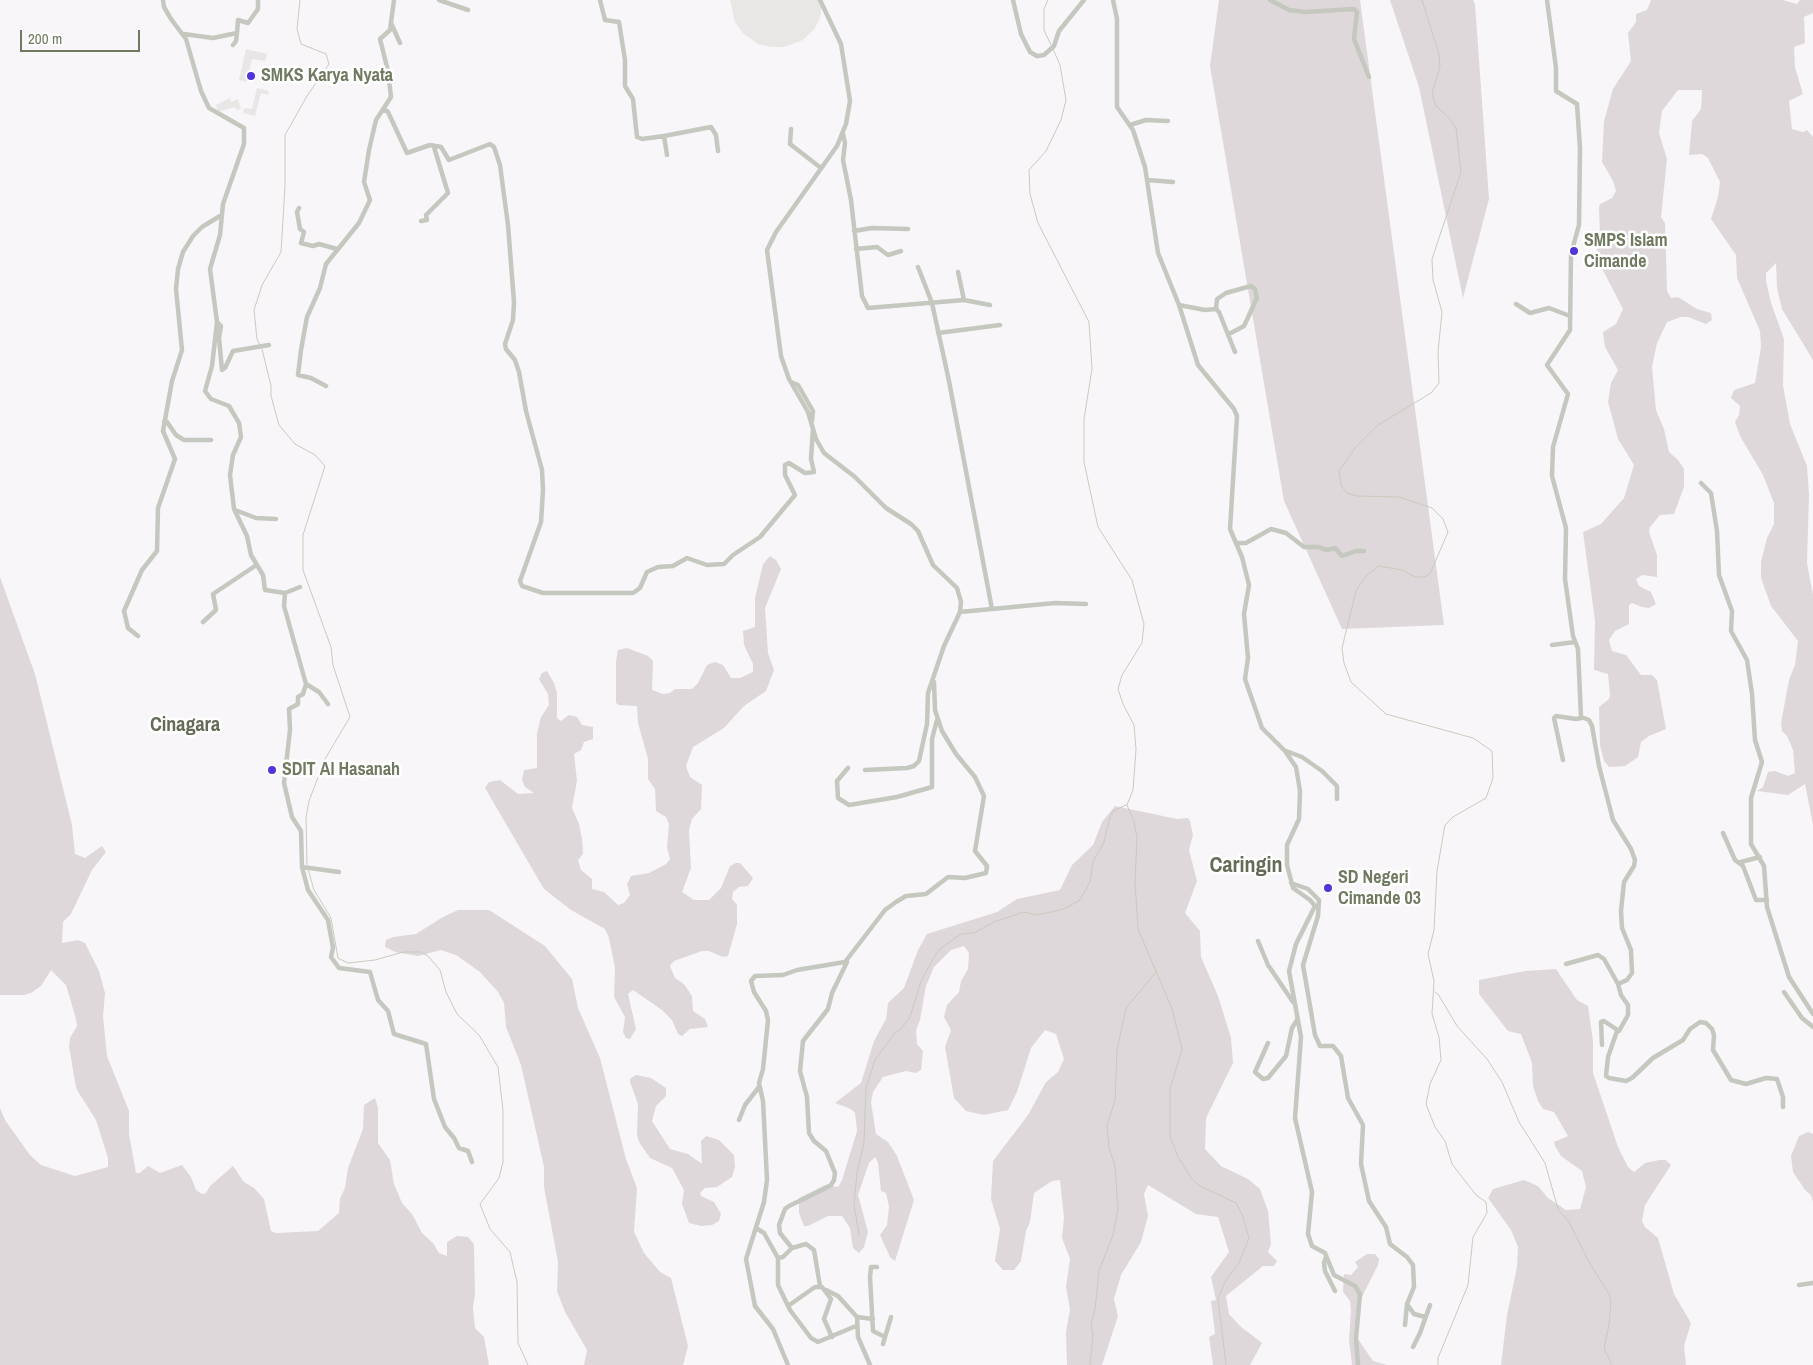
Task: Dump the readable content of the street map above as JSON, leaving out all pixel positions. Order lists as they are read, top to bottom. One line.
{"districts":["Cinagara","Caringin"],"places":["SMKS Karya Nyata","SMPS Islam Cimande","SDIT Al Hasanah","SD Negeri Cimande 03"],"scale_bar":"200 m"}
